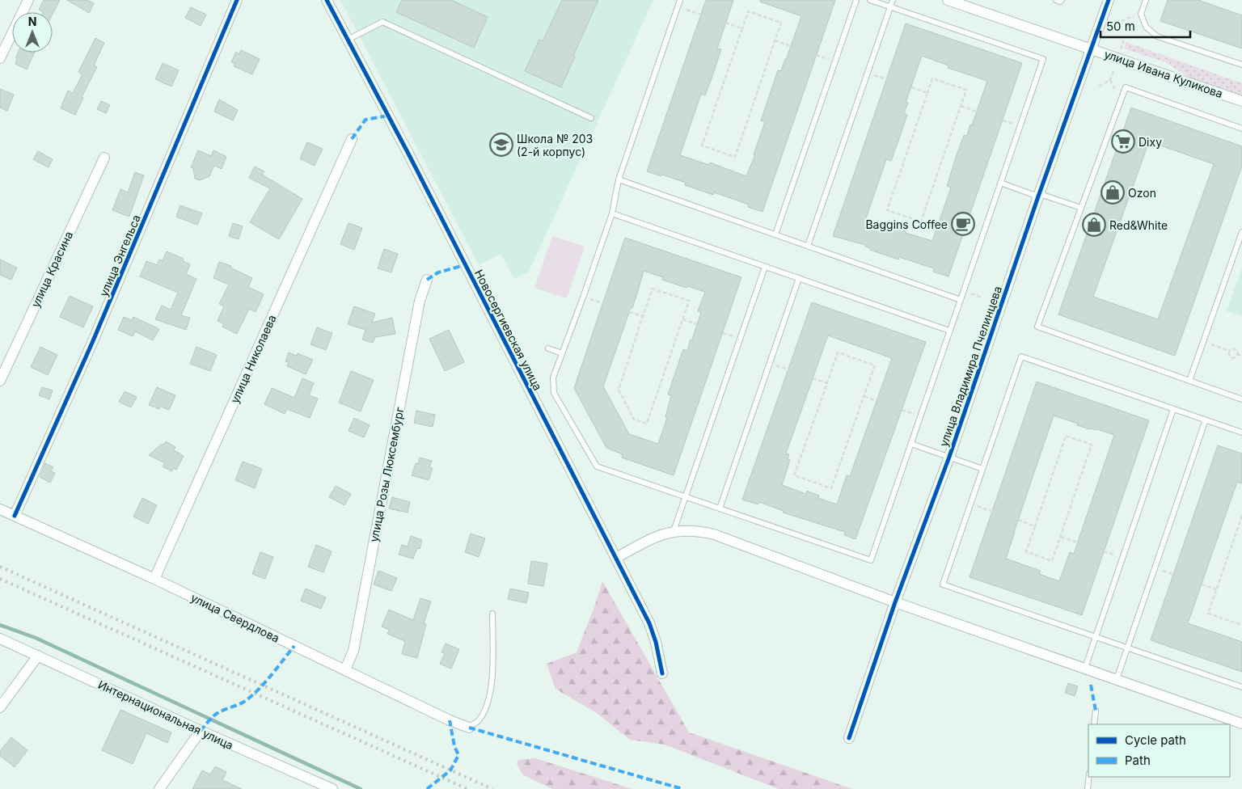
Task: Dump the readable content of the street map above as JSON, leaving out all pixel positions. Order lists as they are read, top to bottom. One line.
{"streets":{"street":["улица Ивана Куликова","улица Энгельса","улица Красина","Новосергиевская улица","улица Николаева","улица Владимира Пчелинцева","улица Розы Люксембург","улица Свердлова","Интернациональная улица"]},"crossings":[["улица Ивана Куликова","улица Владимира Пчелинцева"],["улица Энгельса","улица Свердлова"],["улица Николаева","улица Свердлова"],["улица Розы Люксембург","улица Свердлова"]],"places":{"supermarket":["Dixy"],"school or university":["Школа № 203 (2-й корпус)"],"shop":["Ozon","Red&White"],"cafe":["Baggins Coffee"]},"legend":["Cycle path","Path"],"scale_bar":"50 m","north":"top"}
